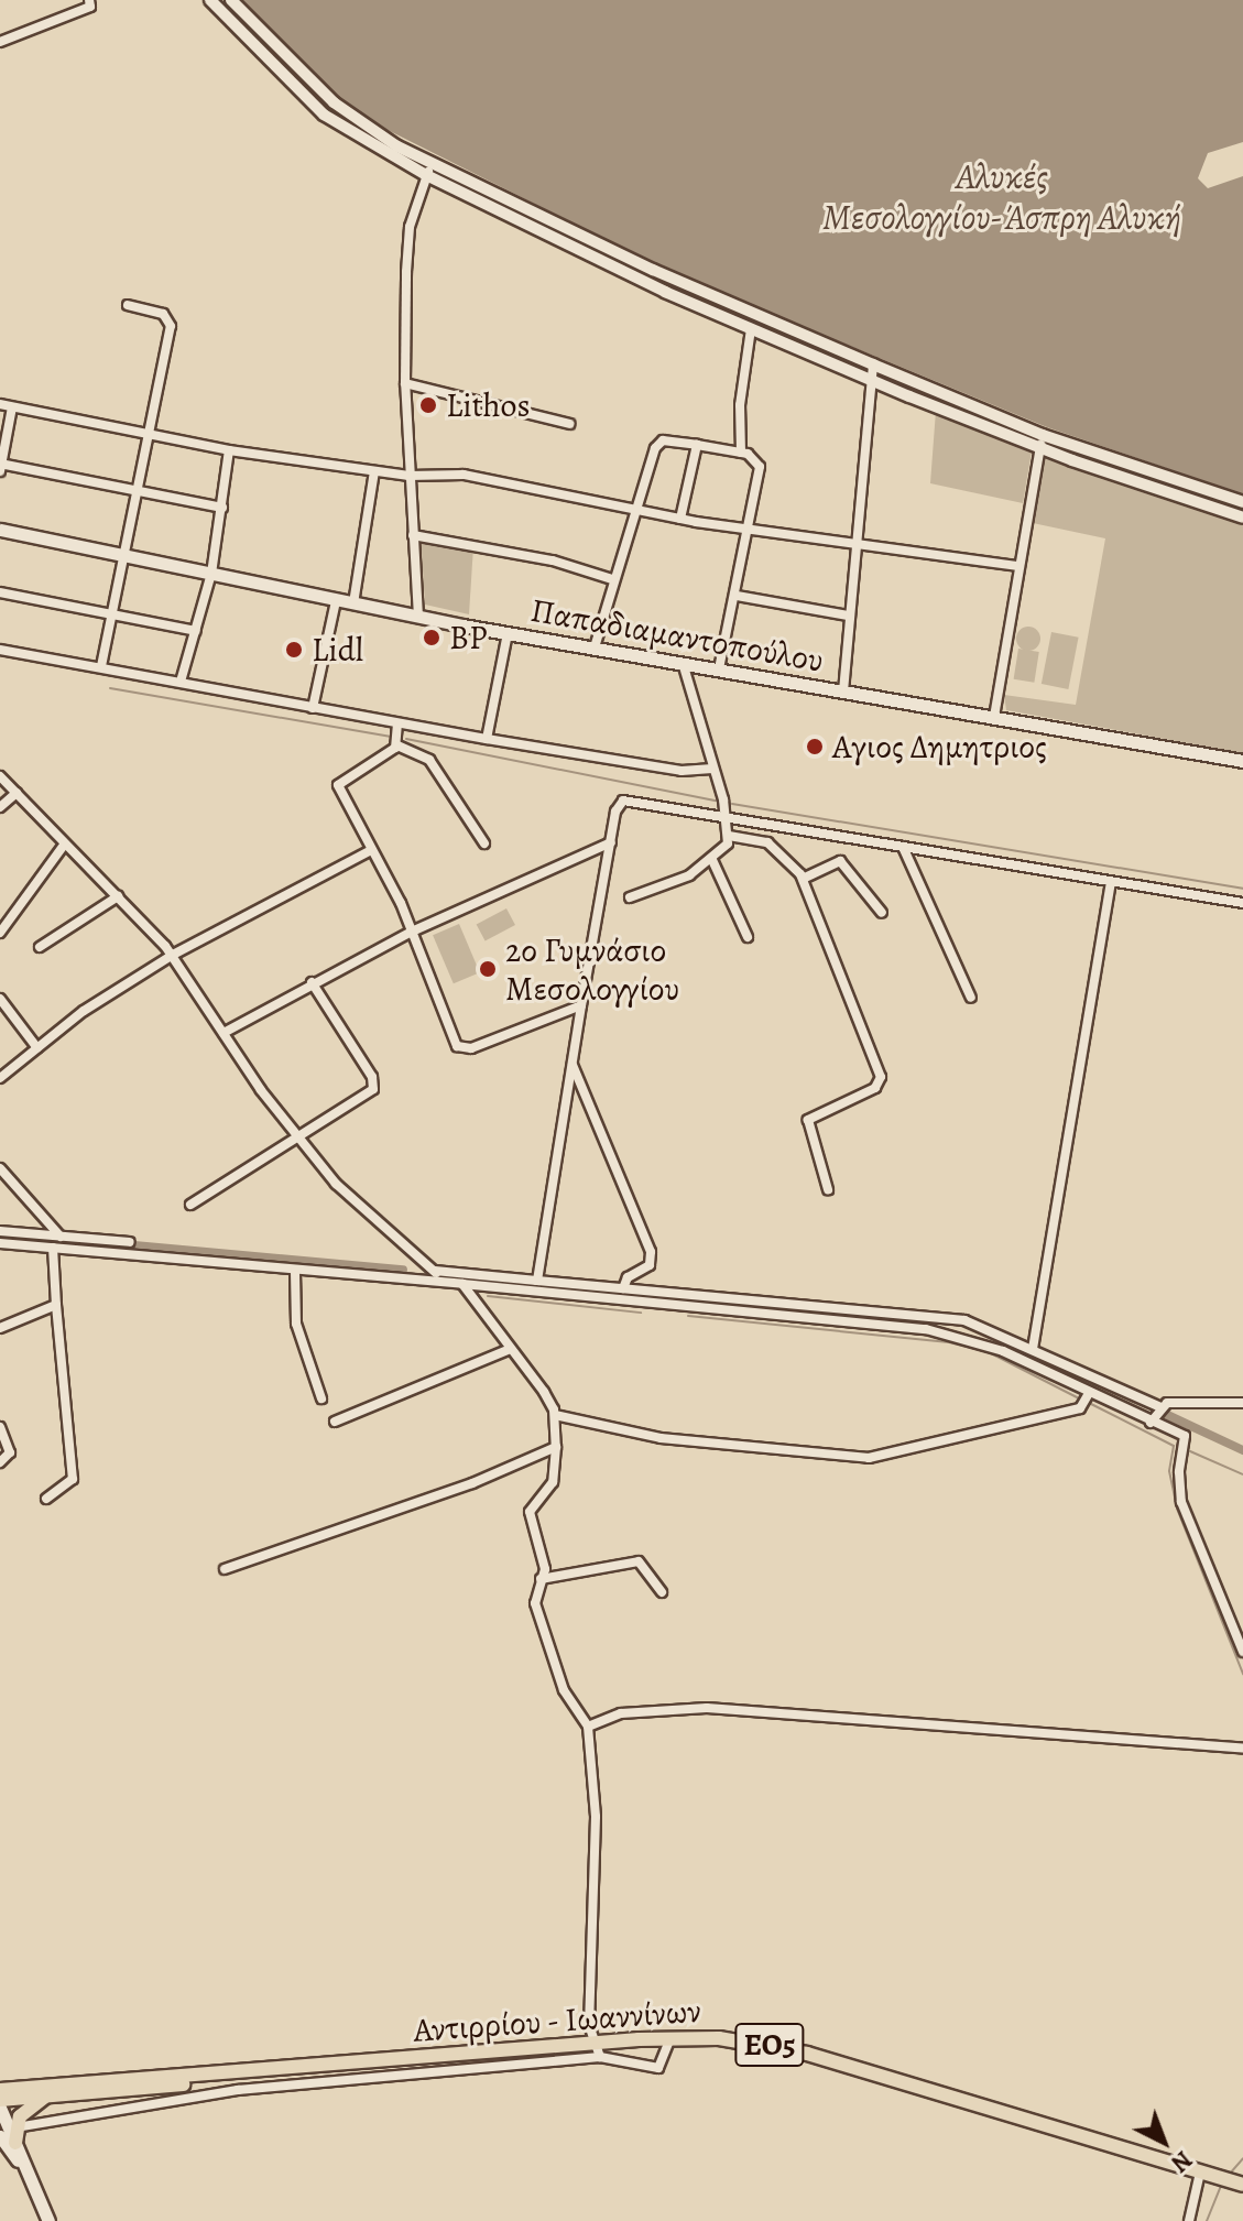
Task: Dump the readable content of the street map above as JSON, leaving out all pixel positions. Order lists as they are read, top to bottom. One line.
{"streets":{"main road":["Παπαδιαμαντοπούλου","Αντιρρίου - Ιωαννίνων","ΕΟ5"]},"water":["Αλυκές Μεσολογγίου-Άσπρη Αλυκή"],"places":["Lithos","BP","Lidl","Αγιος Δημητριος","2ο Γυμνάσιο Μεσολογγίου"],"north":"bottom right"}
